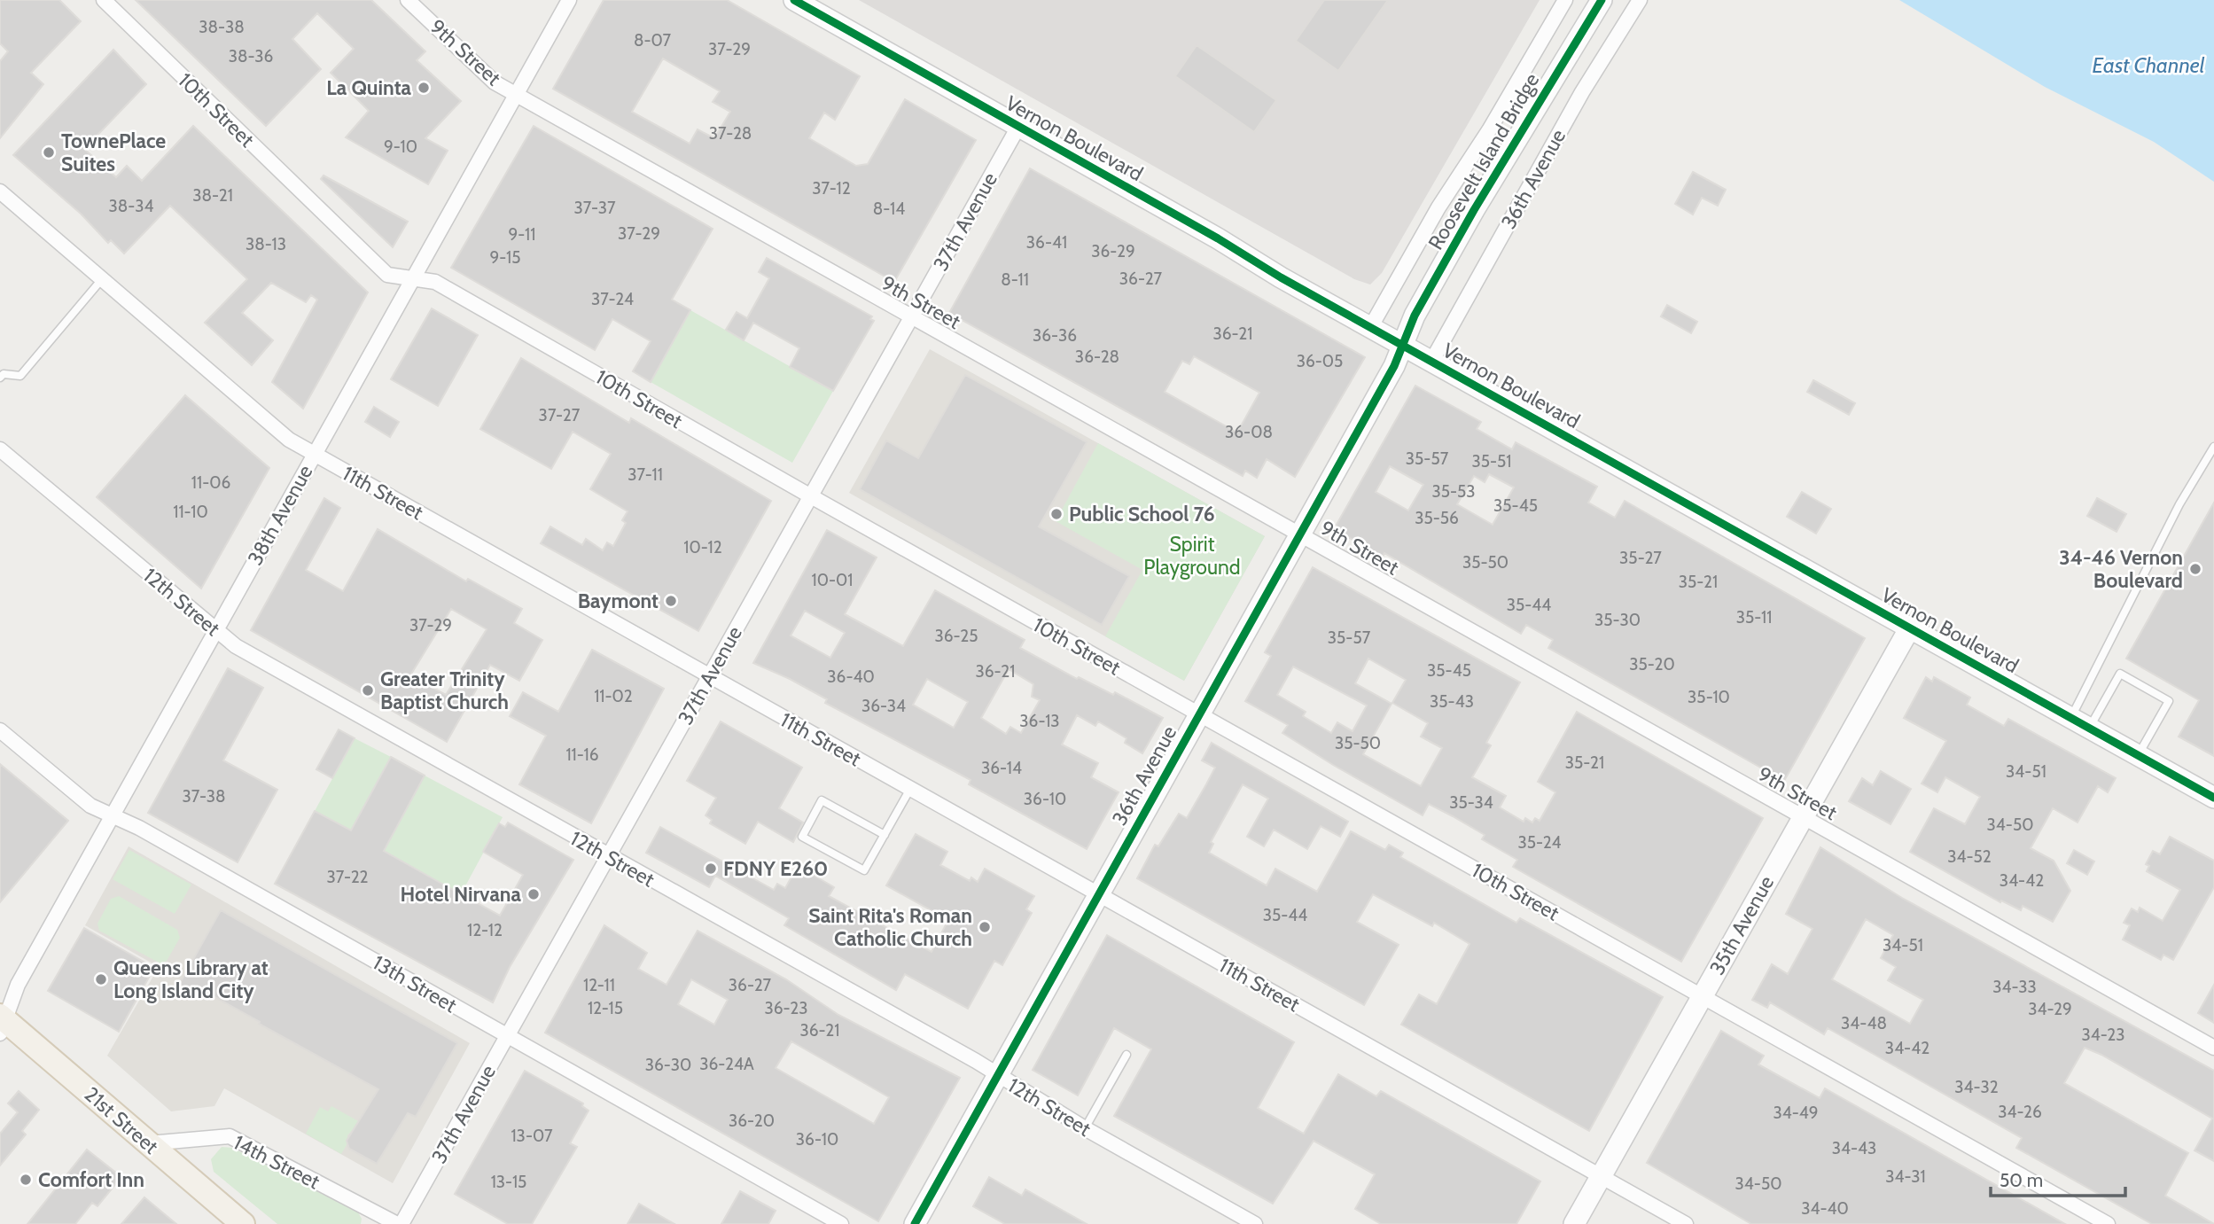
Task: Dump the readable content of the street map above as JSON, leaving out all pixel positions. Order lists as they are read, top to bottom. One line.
{"streets":{"main road":["Vernon Boulevard","Roosevelt Island Bridge","36th Avenue","35th Avenue","21st Street"],"street":["9th Street","10th Street","37th Avenue","11th Street","38th Avenue","12th Street","13th Street","14th Street"]},"crossings":[["9th Street","36th Avenue"],["9th Street","37th Avenue"],["9th Street","38th Avenue"],["9th Street","35th Avenue"],["10th Street","36th Avenue"],["10th Street","37th Avenue"],["10th Street","38th Avenue"],["10th Street","35th Avenue"],["Vernon Boulevard","Roosevelt Island Bridge"],["Vernon Boulevard","36th Avenue"],["Vernon Boulevard","37th Avenue"],["Vernon Boulevard","35th Avenue"],["Roosevelt Island Bridge","36th Avenue"],["36th Avenue","11th Street"],["36th Avenue","12th Street"],["37th Avenue","11th Street"],["37th Avenue","12th Street"],["37th Avenue","13th Street"],["37th Avenue","14th Street"],["11th Street","38th Avenue"],["11th Street","35th Avenue"],["38th Avenue","12th Street"],["38th Avenue","13th Street"],["38th Avenue","21st Street"],["21st Street","14th Street"]],"water":["East Channel"],"parks":["Spirit Playground"],"places":["La Quinta","TownePlace Suites","Public School 76","34-46 Vernon Boulevard","Baymont","Greater Trinity Baptist Church","FDNY E260","Hotel Nirvana","Saint Rita's Roman Catholic Church","Queens Library at Long Island City","Comfort Inn"],"house_numbers":["38-38","8-07","37-29","38-36","37-28","9-10","37-12","38-21","38-34","37-37","8-14","37-29","9-11","36-41","38-13","36-29","9-15","36-27","8-11","37-24","36-21","36-36","36-28","36-05","37-27","36-08","35-57","35-51","37-11","11-06","35-53","35-45","11-10","35-56","10-12","35-27","35-50","10-01","35-21","35-44","35-11","35-30","37-29","36-25","35-57","35-20","35-45","36-21","36-40","11-02","35-10","35-43","36-34","36-13","35-50","11-16","35-21","36-14","34-51","37-38","36-10","35-34","34-50","35-24","34-52","37-22","34-42","35-44","12-12","34-51","12-11","36-27","34-33","12-15","36-23","34-29","34-48","36-21","34-23","34-42","36-24A","36-30","34-32","34-26","34-49","36-20","13-07","36-10","34-43","34-31","13-15","34-50","34-40"],"scale_bar":"50 m"}
